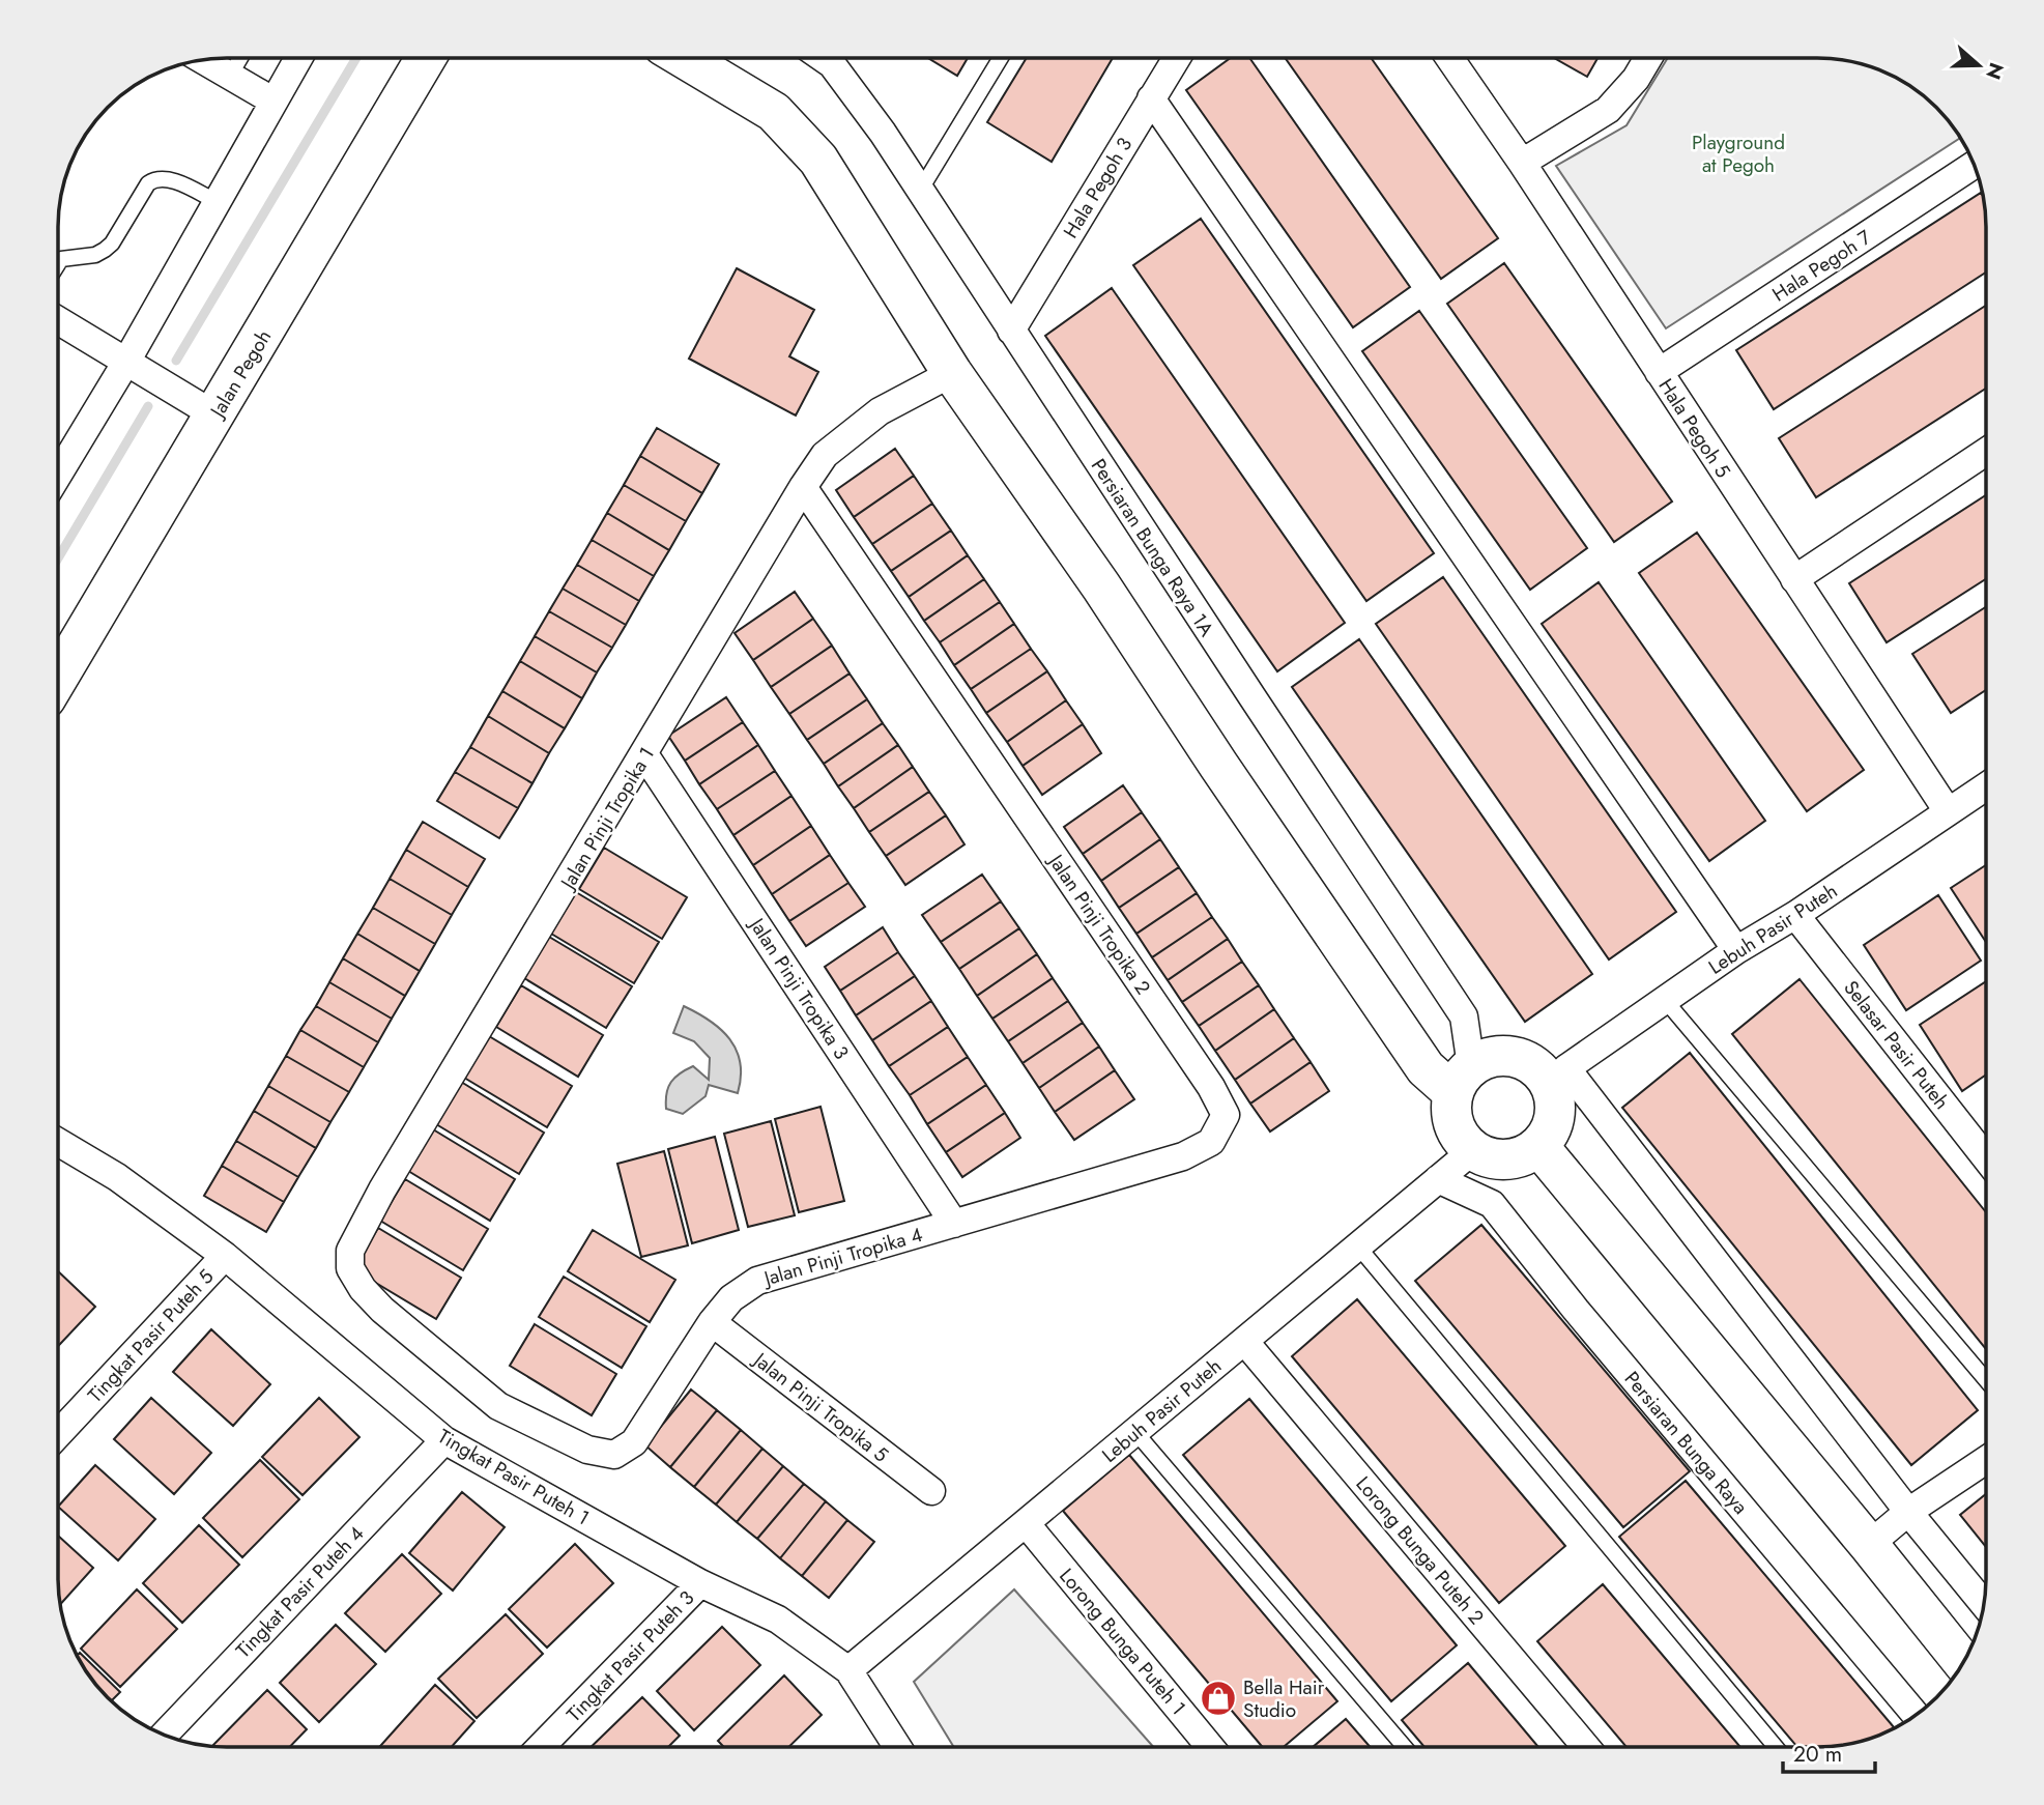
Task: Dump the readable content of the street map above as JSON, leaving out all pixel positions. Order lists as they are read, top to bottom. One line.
{"streets":{"street":["Hala Pegoh 3","Hala Pegoh 7","Jalan Pegoh","Hala Pegoh 5","Persiaran Bunga Raya 1A","Jalan Pinji Tropika 1","Jalan Pinji Tropika 2","Lebuh Pasir Puteh","Jalan Pinji Tropika 3","Selasar Pasir Puteh","Jalan Pinji Tropika 4","Tingkat Pasir Puteh 5","Jalan Pinji Tropika 5","Persiaran Bunga Raya","Tingkat Pasir Puteh 1","Lorong Bunga Puteh 2","Tingkat Pasir Puteh 4","Lorong Bunga Puteh 1","Tingkat Pasir Puteh 3"]},"crossings":[["Hala Pegoh 3","Persiaran Bunga Raya 1A"],["Hala Pegoh 7","Hala Pegoh 5"],["Hala Pegoh 5","Lebuh Pasir Puteh"],["Persiaran Bunga Raya 1A","Lebuh Pasir Puteh"],["Jalan Pinji Tropika 1","Jalan Pinji Tropika 2"],["Jalan Pinji Tropika 1","Jalan Pinji Tropika 3"],["Jalan Pinji Tropika 1","Jalan Pinji Tropika 4"],["Jalan Pinji Tropika 2","Jalan Pinji Tropika 3"],["Jalan Pinji Tropika 2","Jalan Pinji Tropika 4"],["Lebuh Pasir Puteh","Selasar Pasir Puteh"],["Lebuh Pasir Puteh","Persiaran Bunga Raya"],["Lebuh Pasir Puteh","Tingkat Pasir Puteh 1"],["Lebuh Pasir Puteh","Lorong Bunga Puteh 2"],["Lebuh Pasir Puteh","Lorong Bunga Puteh 1"],["Jalan Pinji Tropika 3","Jalan Pinji Tropika 4"],["Jalan Pinji Tropika 4","Jalan Pinji Tropika 5"],["Tingkat Pasir Puteh 5","Tingkat Pasir Puteh 1"],["Tingkat Pasir Puteh 1","Tingkat Pasir Puteh 4"],["Tingkat Pasir Puteh 1","Tingkat Pasir Puteh 3"]],"parks":["Playground at Pegoh"],"places":{"shop":["Bella Hair Studio"]},"scale_bar":"20 m","north":"right"}
